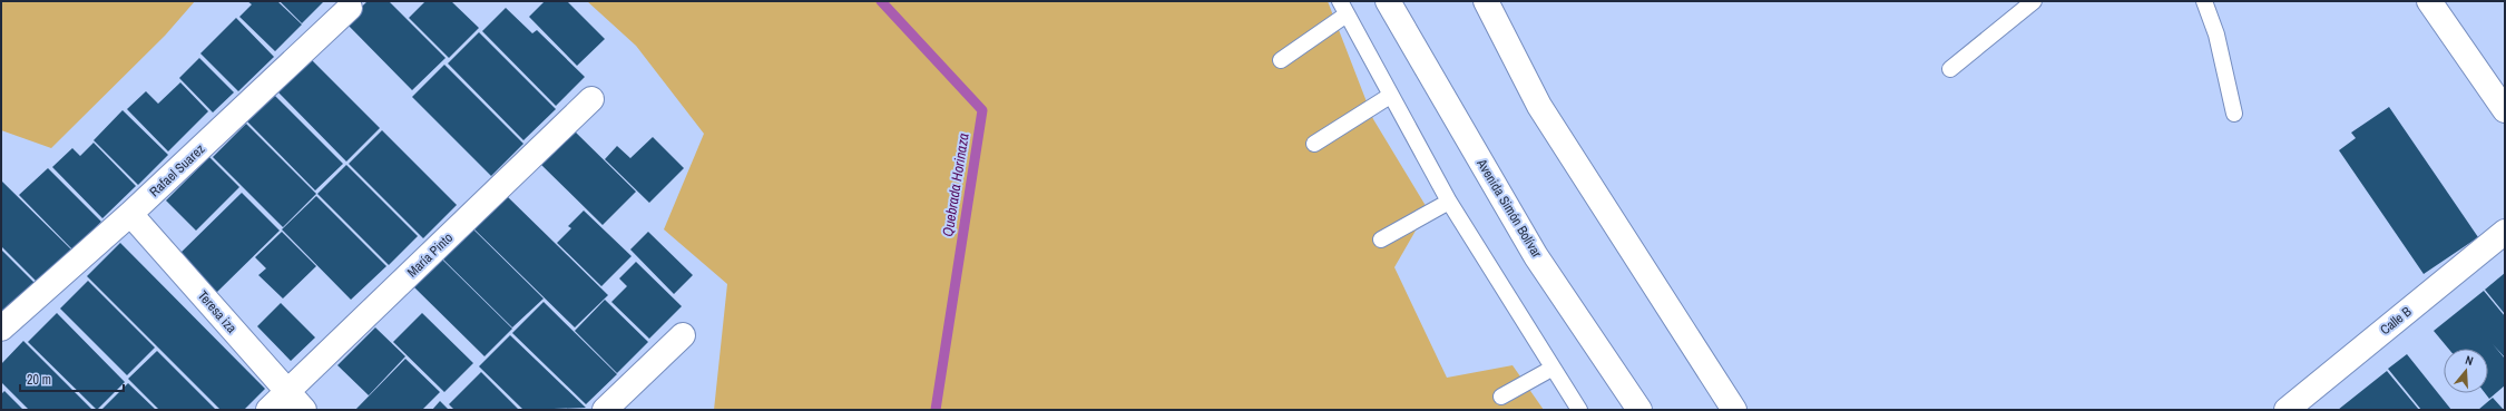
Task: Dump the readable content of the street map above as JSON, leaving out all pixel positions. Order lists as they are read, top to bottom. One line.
{"streets":{"main road":["Rafael Suarez","Avenida Simón Bolívar","María Pinto","Teresa iza","Calle B"]},"crossings":[["Rafael Suarez","Teresa iza"],["María Pinto","Teresa iza"]],"water":["Quebrada Horinaza"],"scale_bar":"20 m","north":"top"}
